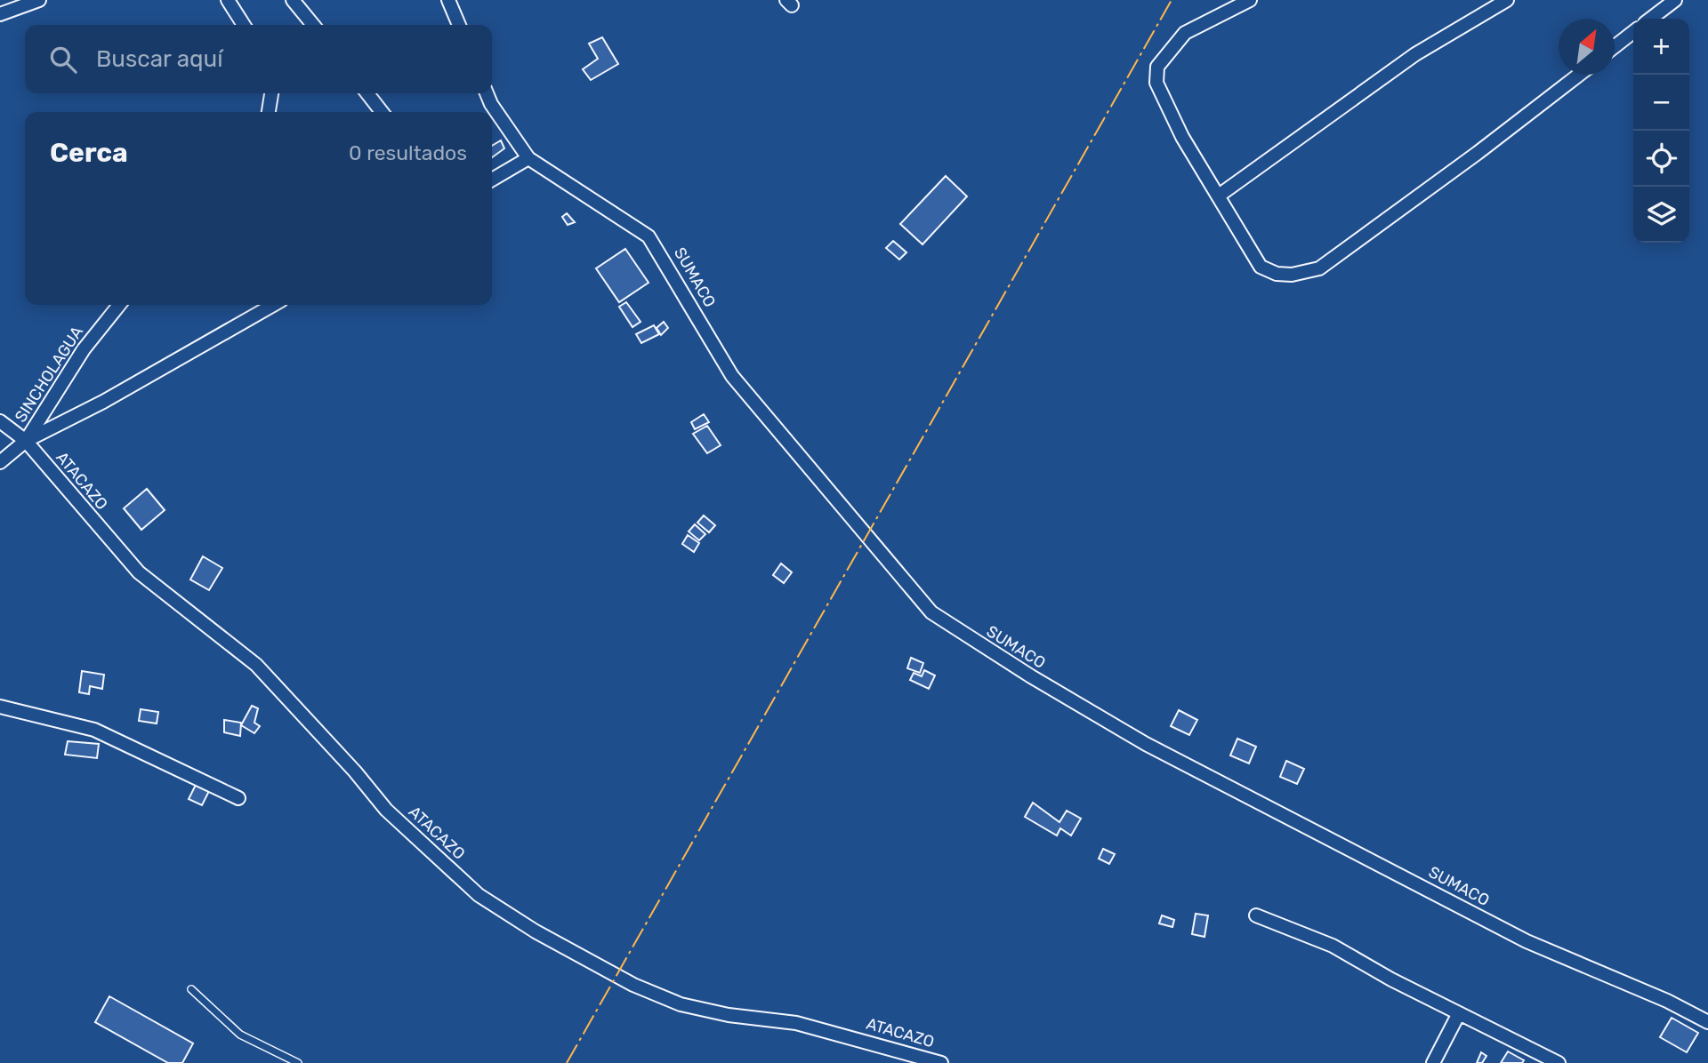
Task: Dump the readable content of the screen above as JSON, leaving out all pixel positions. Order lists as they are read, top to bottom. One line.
{"streets":{"street":["SUMACO","SINCHOLAGUA","ATACAZO"]},"crossings":[["SINCHOLAGUA","ATACAZO"]],"north":"top right","page":{"map_buttons":["+","−"],"search":"Buscar aquí","heading":["Cerca","0 resultados"]}}
